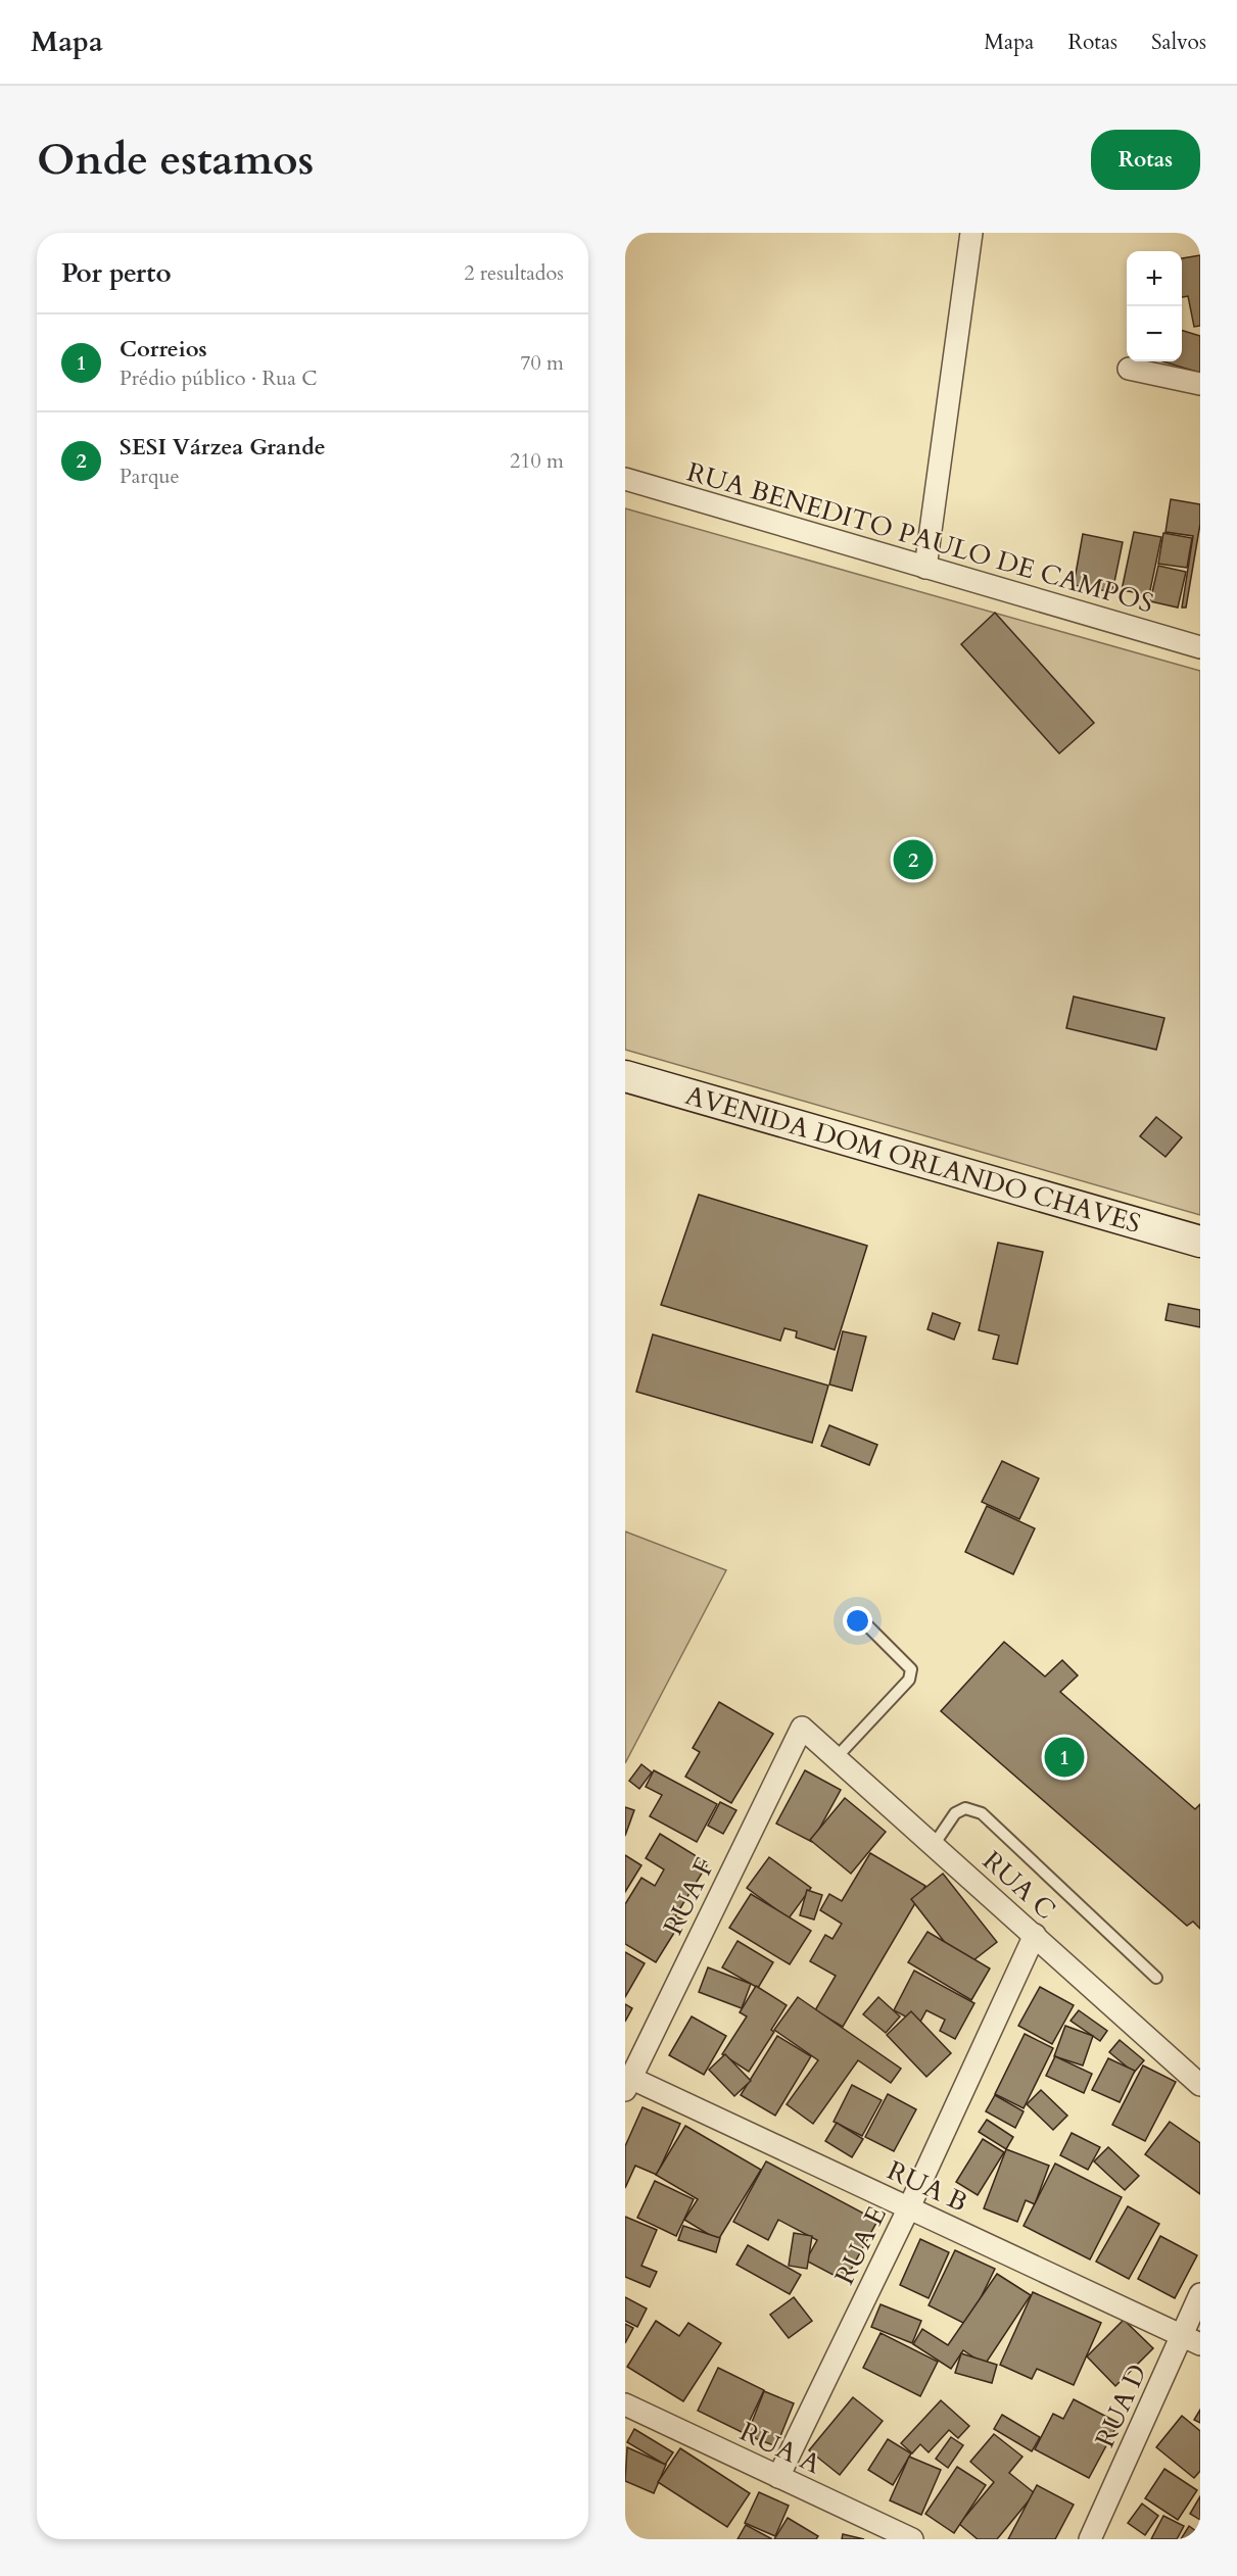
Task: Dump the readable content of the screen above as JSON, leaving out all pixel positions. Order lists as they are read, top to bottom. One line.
{"streets":{"main road":["AVENIDA DOM ORLANDO CHAVES"],"street":["RUA BENEDITO PAULO DE CAMPOS","RUA C","RUA F","RUA B","RUA E","RUA D","RUA A"]},"crossings":[["RUA C","RUA F"],["RUA C","RUA E"],["RUA F","RUA B"],["RUA B","RUA E"],["RUA B","RUA D"],["RUA E","RUA A"]],"page":{"header":"Mapa","nav":["Mapa","Rotas","Salvos"],"buttons":"Rotas","title":"Onde estamos","heading":["Por perto","2 resultados"],"map_buttons":["+","−"],"list":[{"mark":"1","name":"Correios","note":"Prédio público · Rua C","value":"70 m"},{"mark":"2","name":"SESI Várzea Grande","note":"Parque","value":"210 m"}],"pins":["2","1"]}}
